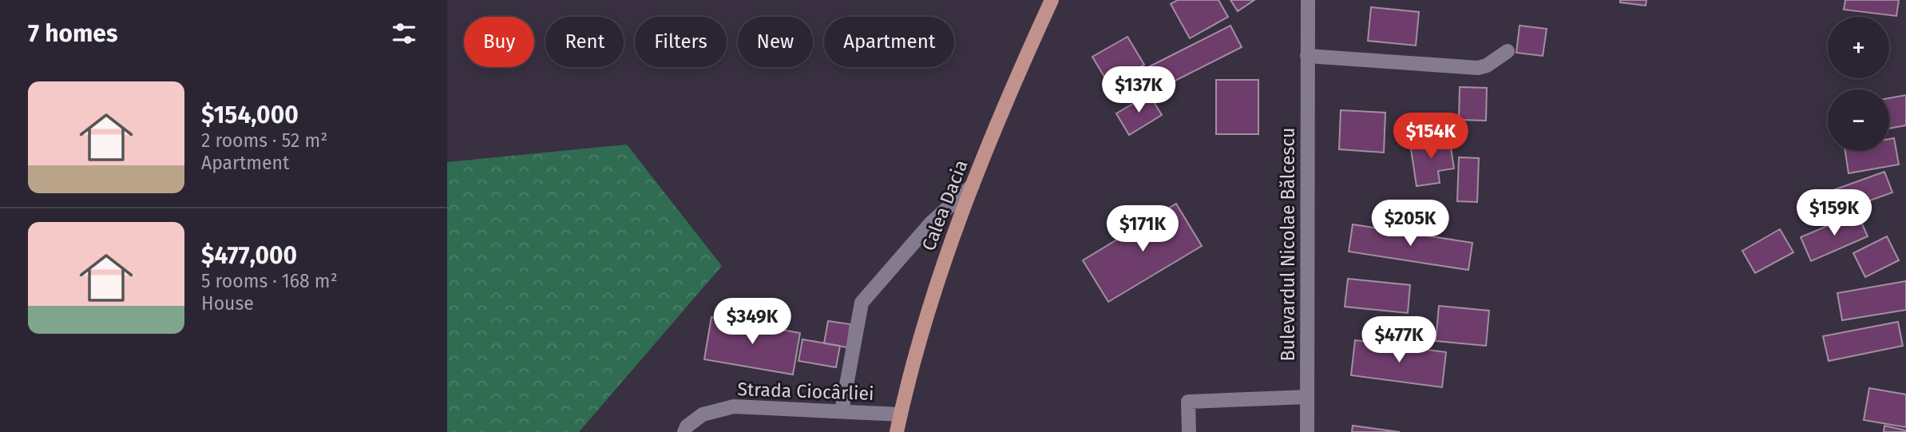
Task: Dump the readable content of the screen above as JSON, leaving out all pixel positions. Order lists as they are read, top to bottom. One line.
{"streets":{"main road":["Calea Dacia"],"street":["Bulevardul Nicolae Bălcescu","Strada Ciocârliei"]},"crossings":[["Calea Dacia","Strada Ciocârliei"]],"page":{"heading":"7 homes","map_buttons":["+","−"],"chip":["Buy","Rent","Filters","New","Apartment"],"price":["$137K","$154K","$159K","$205K","$171K","$349K","$477K"],"list":[{"name":"$154,000","note":"2 rooms · 52 m² · Apartment"},{"name":"$477,000","note":"5 rooms · 168 m² · House"}]}}
